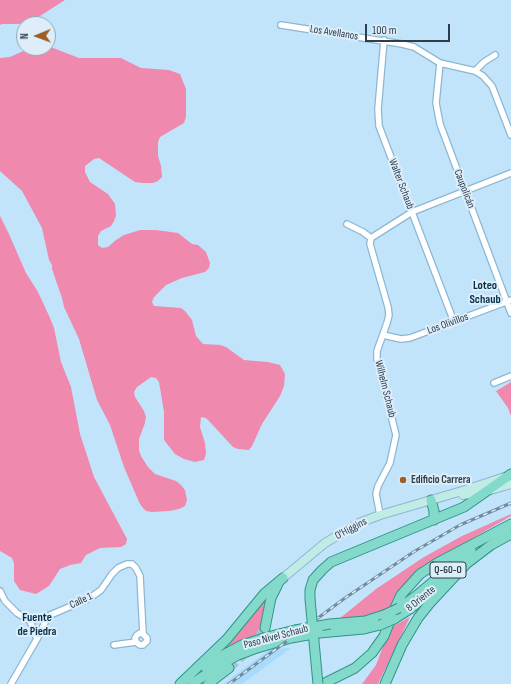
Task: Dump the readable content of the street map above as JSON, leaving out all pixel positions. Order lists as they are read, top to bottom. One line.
{"streets":{"main road":["O'Higgins","Q-60-O","8 Oriente","Paso Nivel Schaub"],"street":["Los Avellanos","Walter Schaub","Caupolicán","Los Olivillos","Wilhelm Schaub","Calle 1"]},"crossings":[["Los Avellanos","Walter Schaub"],["Los Avellanos","Caupolicán"],["Walter Schaub","Los Olivillos"],["Caupolicán","Los Olivillos"],["Los Olivillos","Wilhelm Schaub"],["Wilhelm Schaub","O'Higgins"],["Q-60-O","Paso Nivel Schaub"],["8 Oriente","Paso Nivel Schaub"]],"districts":["Loteo Schaub","Fuente de Piedra"],"places":["Edificio Carrera"],"scale_bar":"100 m","north":"left"}
